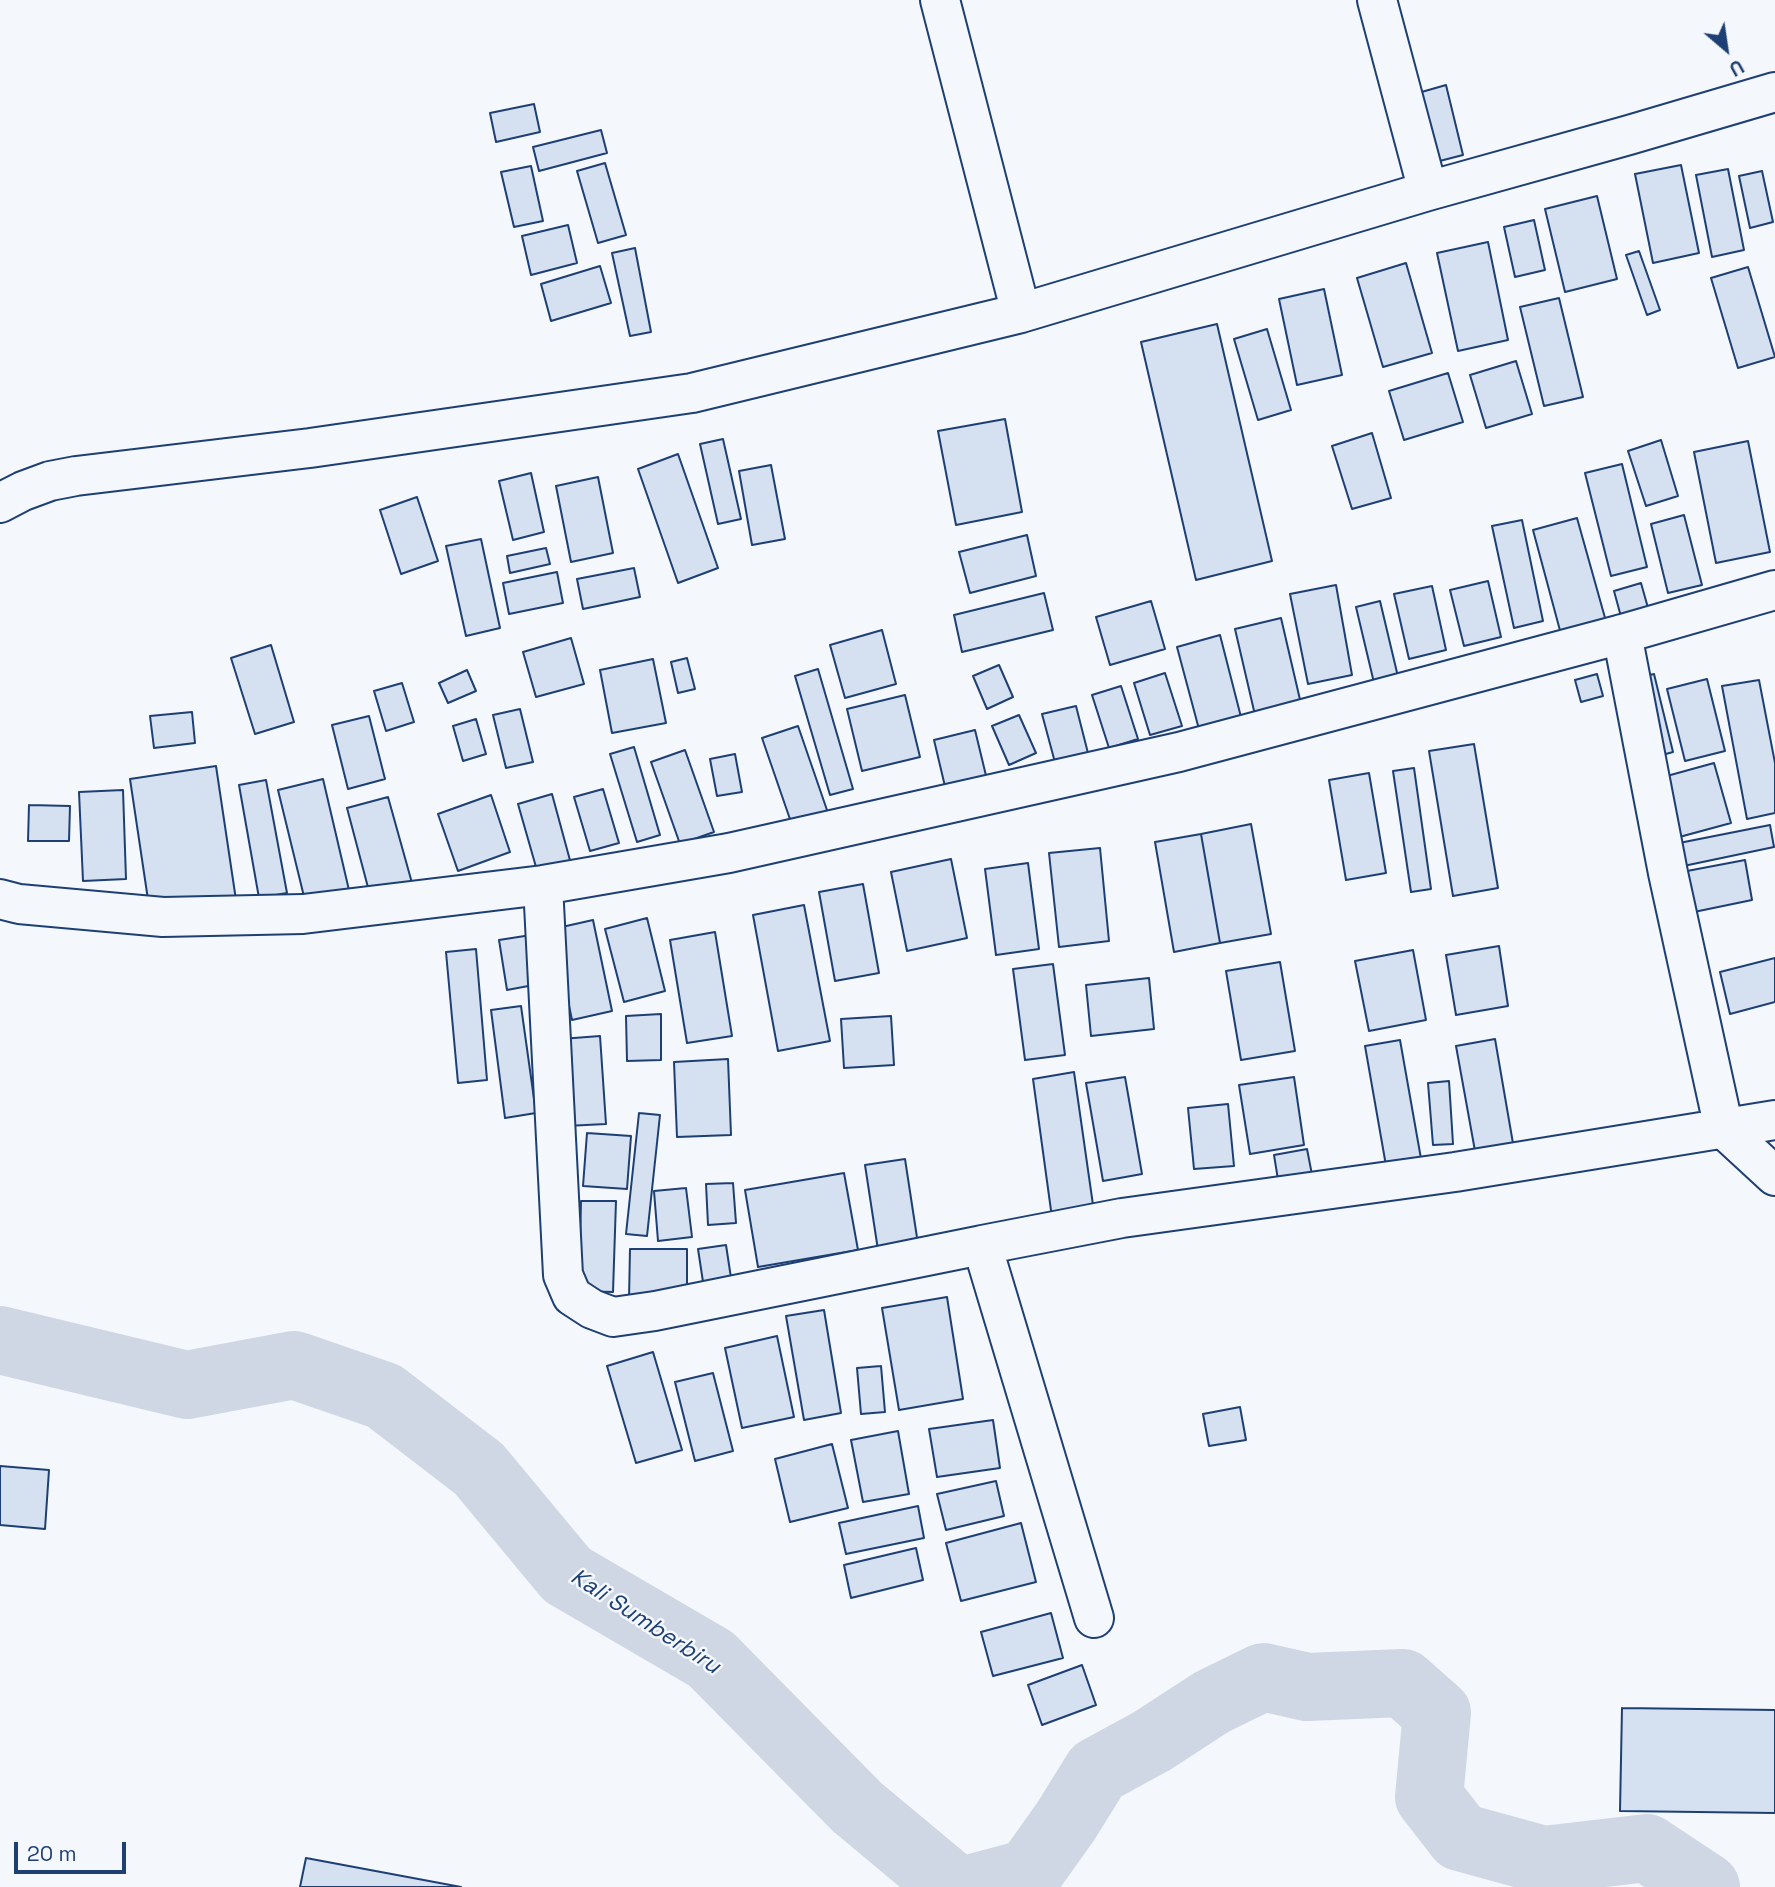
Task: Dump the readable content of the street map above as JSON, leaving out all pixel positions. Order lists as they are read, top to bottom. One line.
{"water":["Kali Sumberbiru"],"scale_bar":"20 m","north":"bottom right"}
